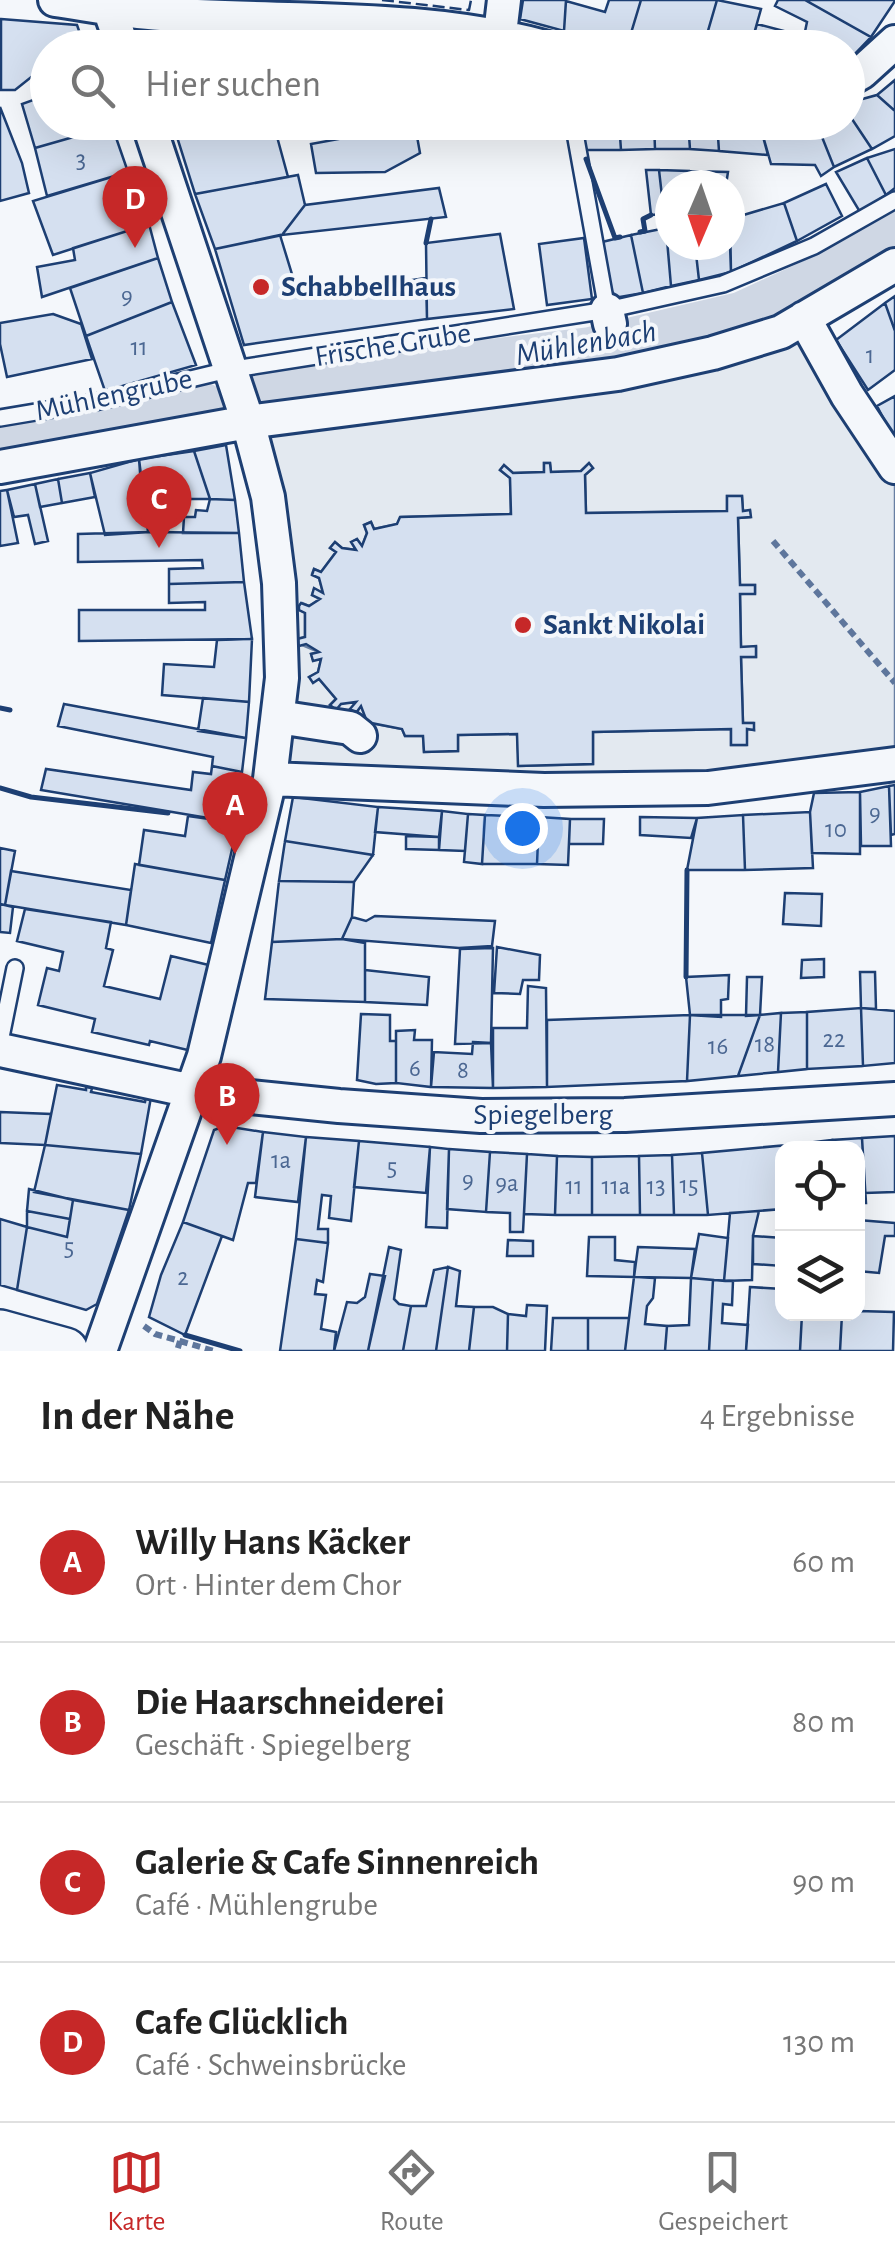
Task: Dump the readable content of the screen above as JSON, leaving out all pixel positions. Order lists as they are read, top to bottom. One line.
{"streets":{"street":["Frische Grube","Mühlengrube","Spiegelberg"]},"crossings":[["Frische Grube","Mühlengrube"]],"water":["Mühlenbach"],"places":["Schabbellhaus","Sankt Nikolai"],"house_numbers":["3","9","11","1","9","10","22","18","16","6","8","1a","5","9","9a","15","11","11a","13","5","2"],"north":"bottom","page":{"search":"Hier suchen","pins":["D","C","A","B"],"heading":["In der Nähe","4 Ergebnisse"],"list":[{"mark":"A","name":"Willy Hans Käcker","note":"Ort · Hinter dem Chor","value":"60 m"},{"mark":"B","name":"Die Haarschneiderei","note":"Geschäft · Spiegelberg","value":"80 m"},{"mark":"C","name":"Galerie & Cafe Sinnenreich","note":"Café · Mühlengrube","value":"90 m"},{"mark":"D","name":"Cafe Glücklich","note":"Café · Schweinsbrücke","value":"130 m"}],"nav":["Karte","Route","Gespeichert"]}}
